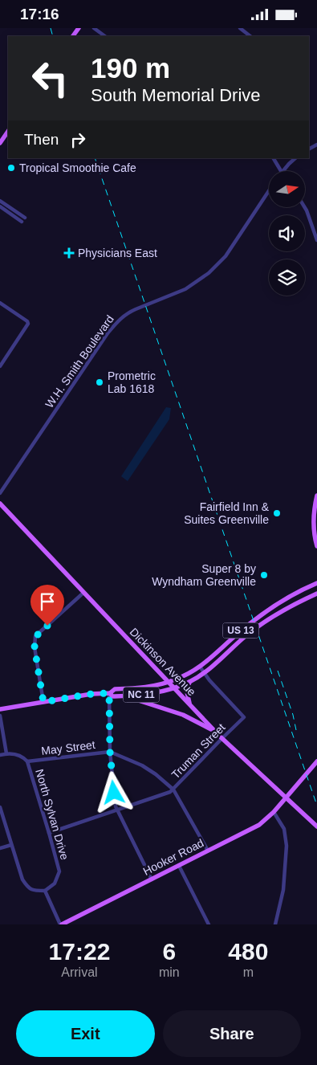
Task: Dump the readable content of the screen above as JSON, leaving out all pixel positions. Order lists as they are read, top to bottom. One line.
{"streets":{"main road":["US 13","Dickinson Avenue","NC 11","Hooker Road"],"street":["W.H. Smith Boulevard","May Street","Truman Street","North Sylvan Drive"]},"crossings":[["US 13","Dickinson Avenue"],["US 13","NC 11"],["US 13","Truman Street"],["Dickinson Avenue","NC 11"],["Dickinson Avenue","Truman Street"],["Dickinson Avenue","Hooker Road"],["May Street","Truman Street"],["May Street","North Sylvan Drive"],["May Street","Hooker Road"],["Truman Street","North Sylvan Drive"]],"places":{"other":["Tropical Smoothie Cafe","Prometric Lab 1618","Fairfield Inn & Suites Greenville","Super 8 by Wyndham Greenville"],"health":["Physicians East"]},"north":"right","page":{"status":"17:16","turn":["190 m","South Memorial Drive"],"then":"Then","eta":["17:22","Arrival","6","min","480","m"],"buttons":["Exit","Share"]}}
